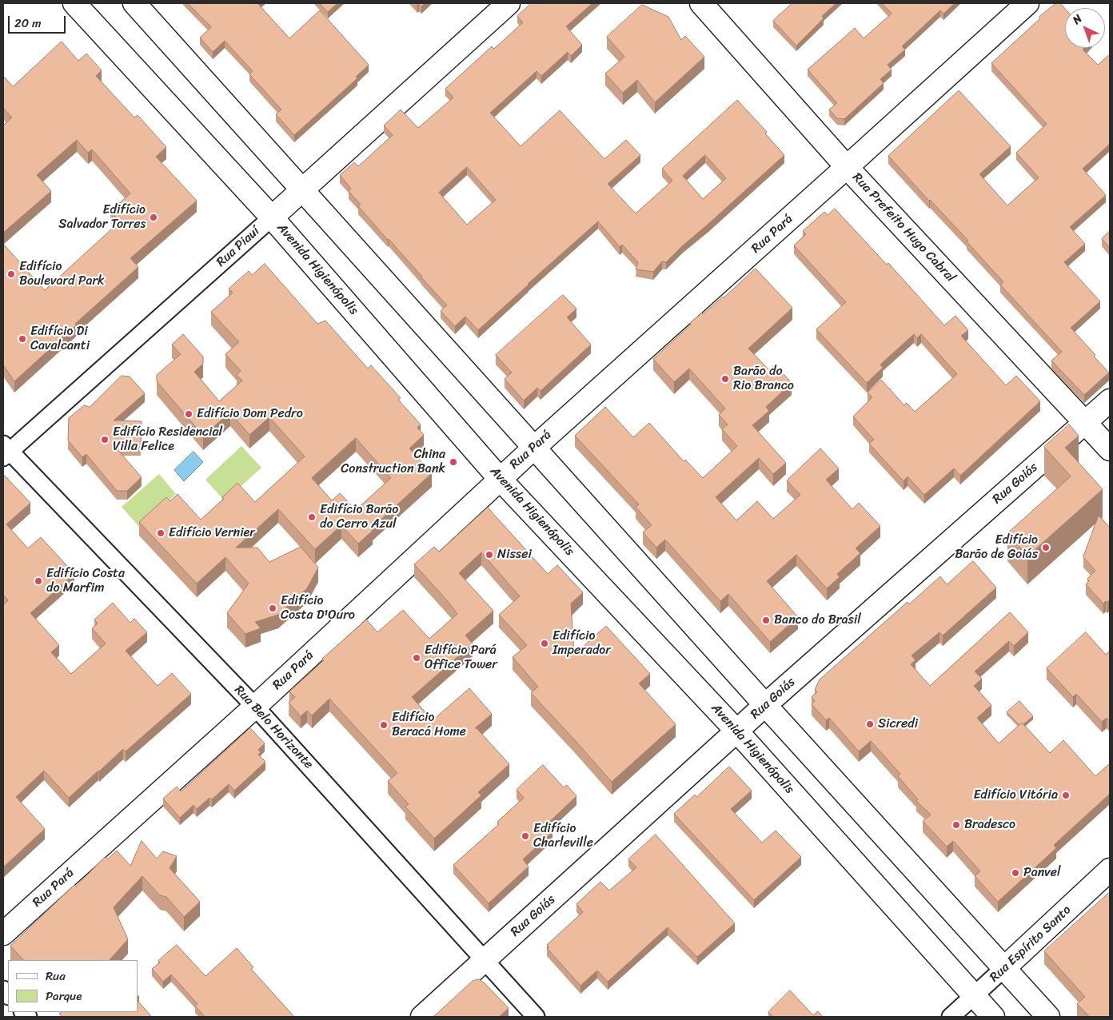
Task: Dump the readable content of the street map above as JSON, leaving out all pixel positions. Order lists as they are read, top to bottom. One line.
{"streets":{"main road":["Rua Prefeito Hugo Cabral","Rua Pará","Rua Piauí","Avenida Higienópolis","Rua Goiás","Rua Espírito Santo"],"street":["Rua Belo Horizonte"]},"crossings":[["Rua Prefeito Hugo Cabral","Rua Pará"],["Rua Prefeito Hugo Cabral","Rua Goiás"],["Rua Pará","Avenida Higienópolis"],["Rua Pará","Rua Belo Horizonte"],["Rua Piauí","Avenida Higienópolis"],["Rua Piauí","Rua Belo Horizonte"],["Avenida Higienópolis","Rua Goiás"],["Avenida Higienópolis","Rua Espírito Santo"],["Rua Goiás","Rua Belo Horizonte"]],"places":["Edifício Salvador Torres","Edifício Boulevard Park","Edifício Di Cavalcanti","Barão do Rio Branco","Edifício Dom Pedro","Edifício Residencial Villa Felice","China Construction Bank","Edifício Barão do Cerro Azul","Edifício Vernier","Edifício Barão de Goiás","Nissei","Edifício Costa do Marfim","Edifício Costa D¹Ouro","Banco do Brasil","Edifício Imperador","Edifício Pará Office Tower","Sicredi","Edifício Beracá Home","Edifício Vitória","Bradesco","Edifício Charleville","Panvel"],"legend":["Rua","Parque"],"scale_bar":"20 m","north":"top left"}
